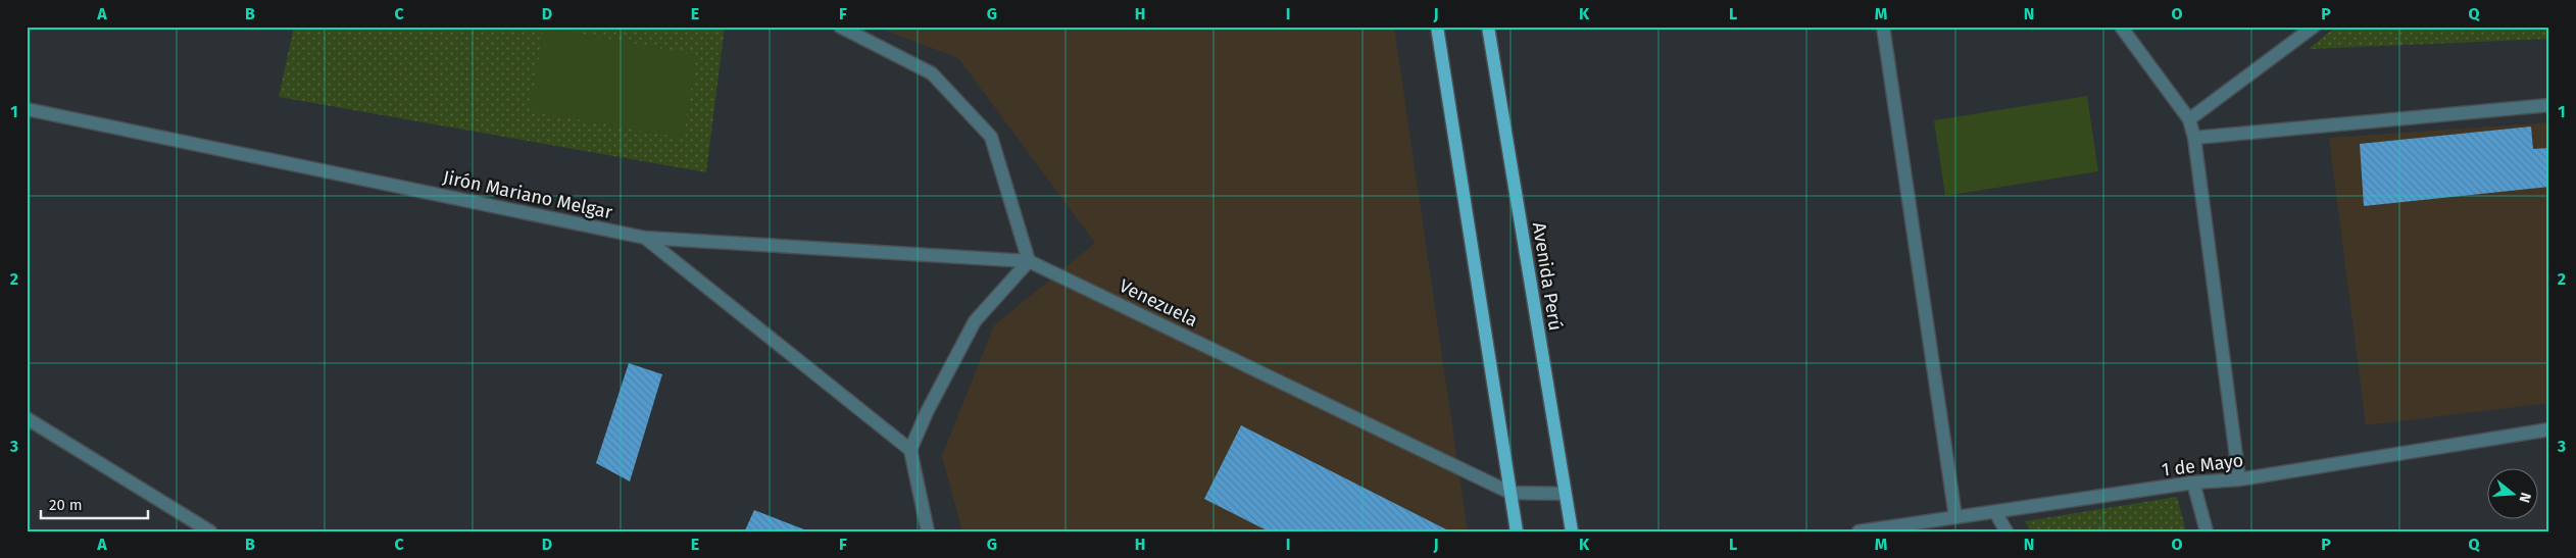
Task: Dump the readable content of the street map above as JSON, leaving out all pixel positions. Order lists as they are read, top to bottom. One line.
{"streets":{"main road":["Avenida Perú"],"street":["Jirón Mariano Melgar","Venezuela","1 de Mayo"]},"crossings":[["Jirón Mariano Melgar","Venezuela"],["Avenida Perú","Venezuela"]],"scale_bar":"20 m","north":"right","grid":{"columns":["A","B","C","D","E","F","G","H","I","J","K","L","M","N","O","P","Q"],"rows":["1","2","3"]}}
